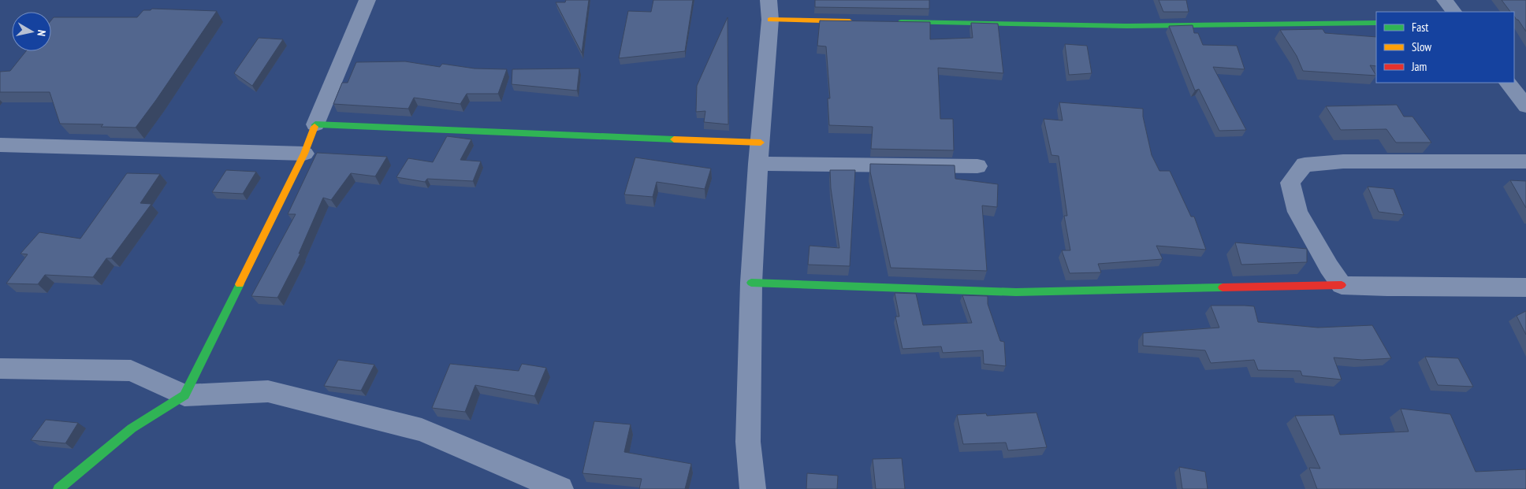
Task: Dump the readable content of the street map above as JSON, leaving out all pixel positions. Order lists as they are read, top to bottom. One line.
{"legend":["Fast","Slow","Jam"],"north":"right"}
